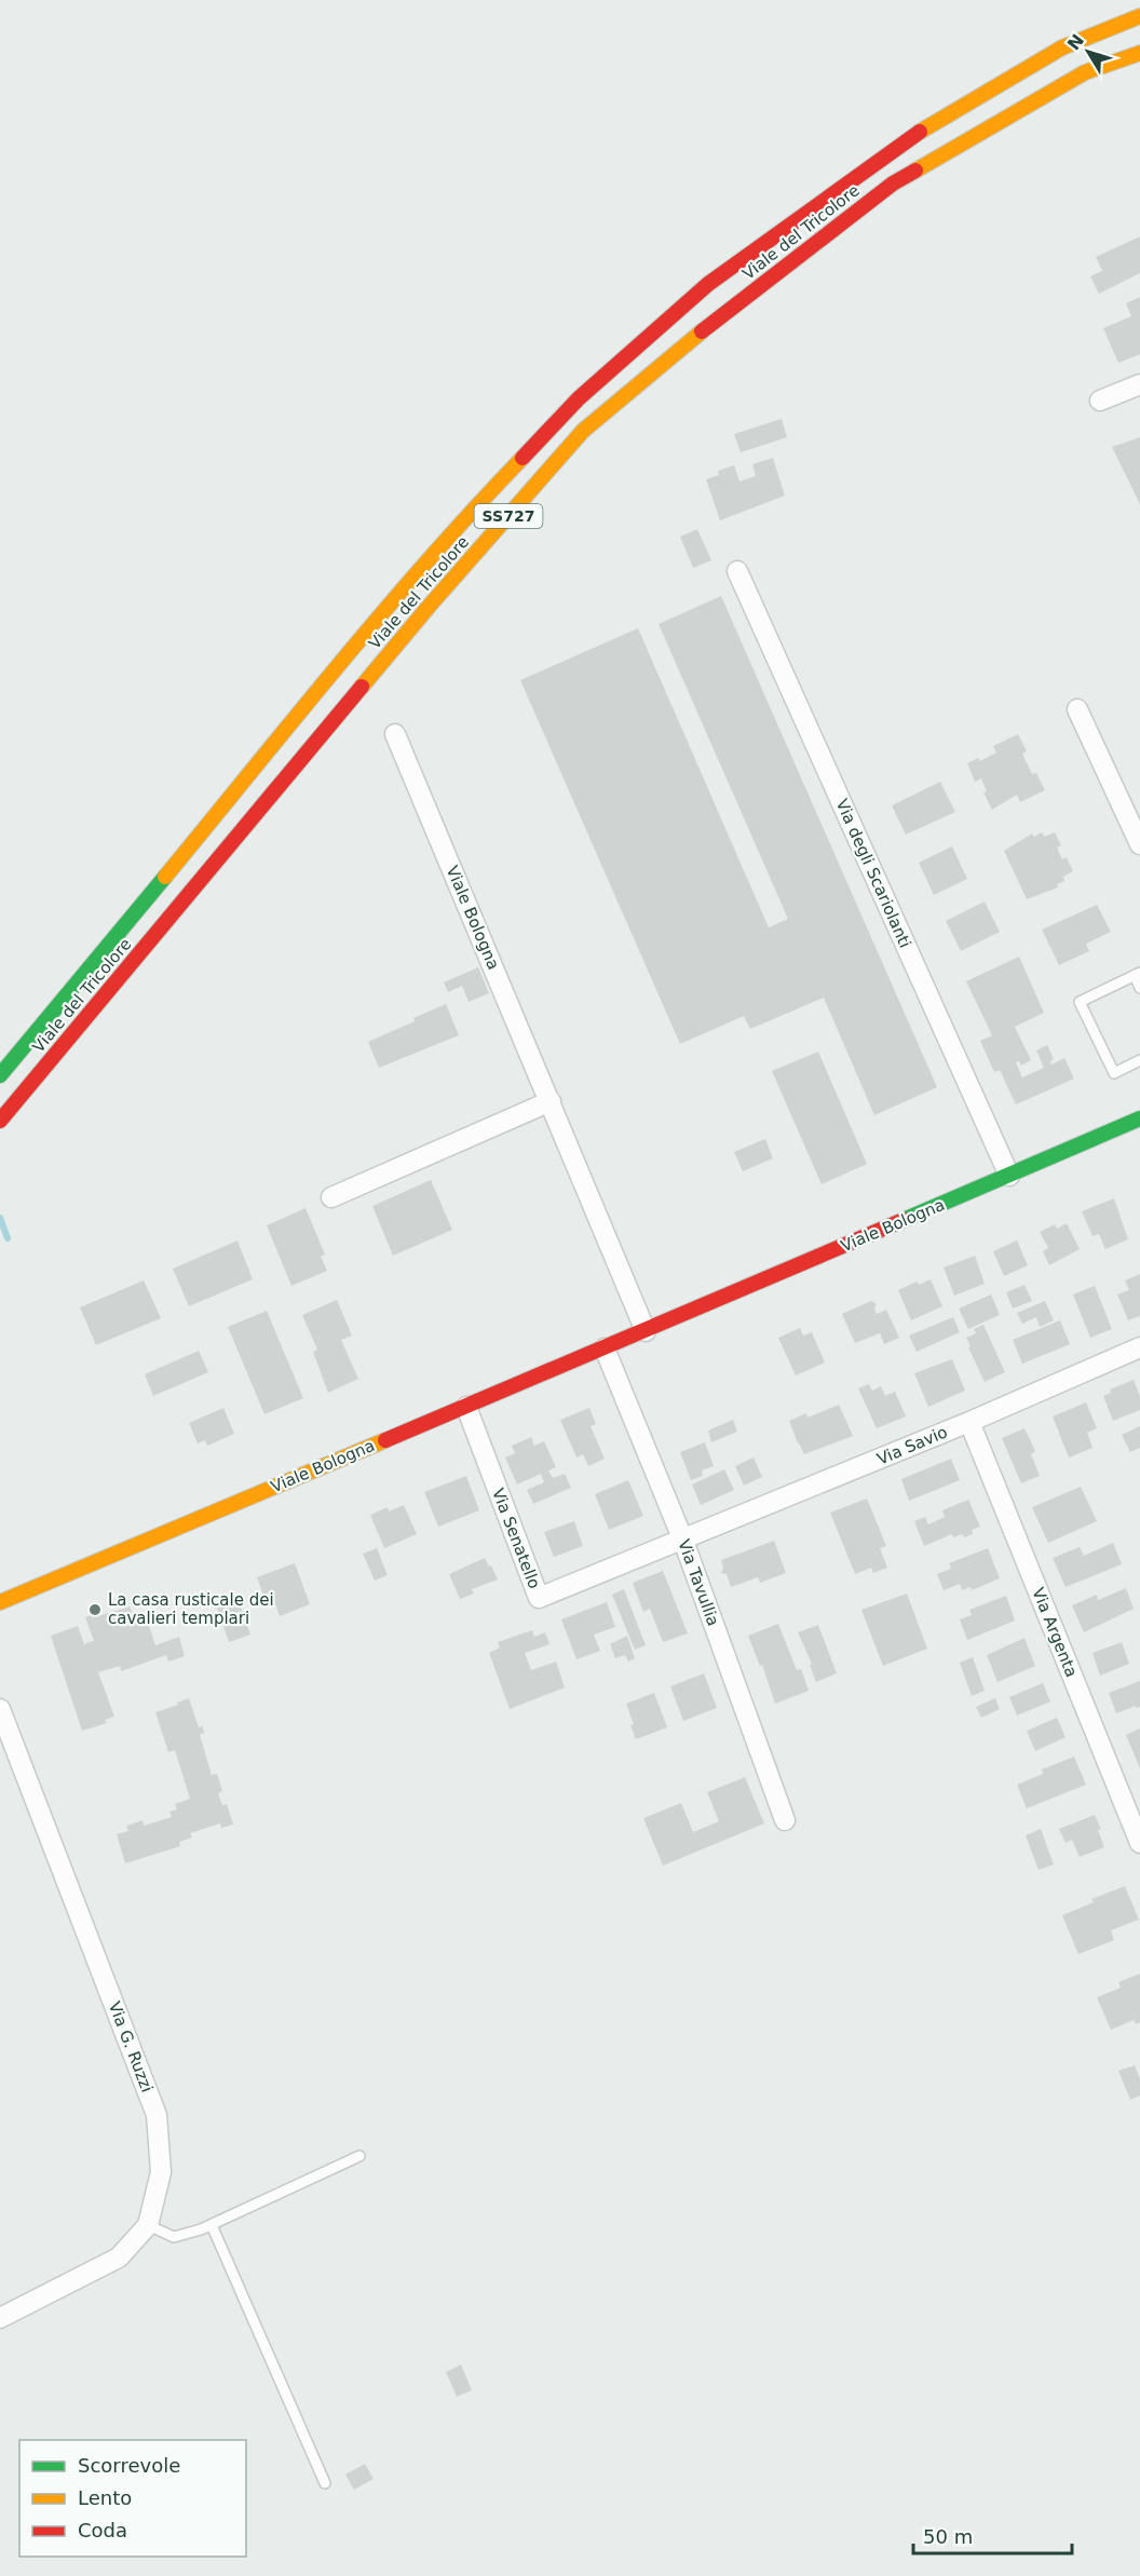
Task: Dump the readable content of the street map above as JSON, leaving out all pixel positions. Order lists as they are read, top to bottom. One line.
{"streets":{"main road":["Viale del Tricolore","SS727","Viale Bologna"],"street":["Via degli Scariolanti","Via Savio","Via Senatello","Via Tavullia","Via Argenta","Via G. Ruzzi"]},"crossings":[["Via degli Scariolanti","Viale Bologna"],["Viale Bologna","Via Senatello"],["Viale Bologna","Via Tavullia"],["Via Savio","Via Senatello"],["Via Savio","Via Tavullia"],["Via Savio","Via Argenta"],["Via Senatello","Via Tavullia"]],"places":["La casa rusticale dei cavalieri templari"],"legend":["Scorrevole","Lento","Coda"],"scale_bar":"50 m","north":"top left"}
